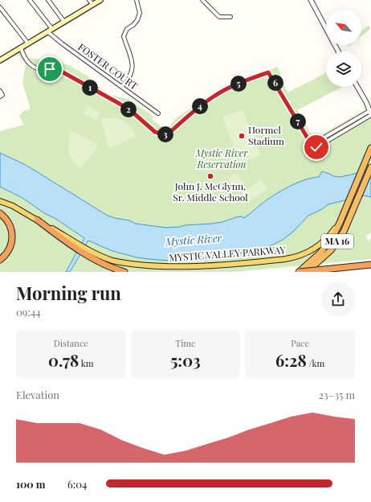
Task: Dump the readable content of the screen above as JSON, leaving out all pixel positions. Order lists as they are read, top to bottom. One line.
{"streets":{"highway":["MA 16","MYSTIC VALLEY PARKWAY"],"street":["FOSTER COURT"]},"water":["Mystic River"],"parks":["Mystic River Reservation"],"places":["Hormel Stadium","John J. McGlynn, Sr. Middle School"],"north":"top left","page":{"pins":["6","5","1","4","2","7","3"],"heading":["Morning run","09:44"],"stats":[["Distance","0.78 km"],["Time","5:03"],["Pace","6:28 /km"]],"chart":["Elevation","23–35 m"],"list":[{"name":"100 m","note":"6:04"}]}}
